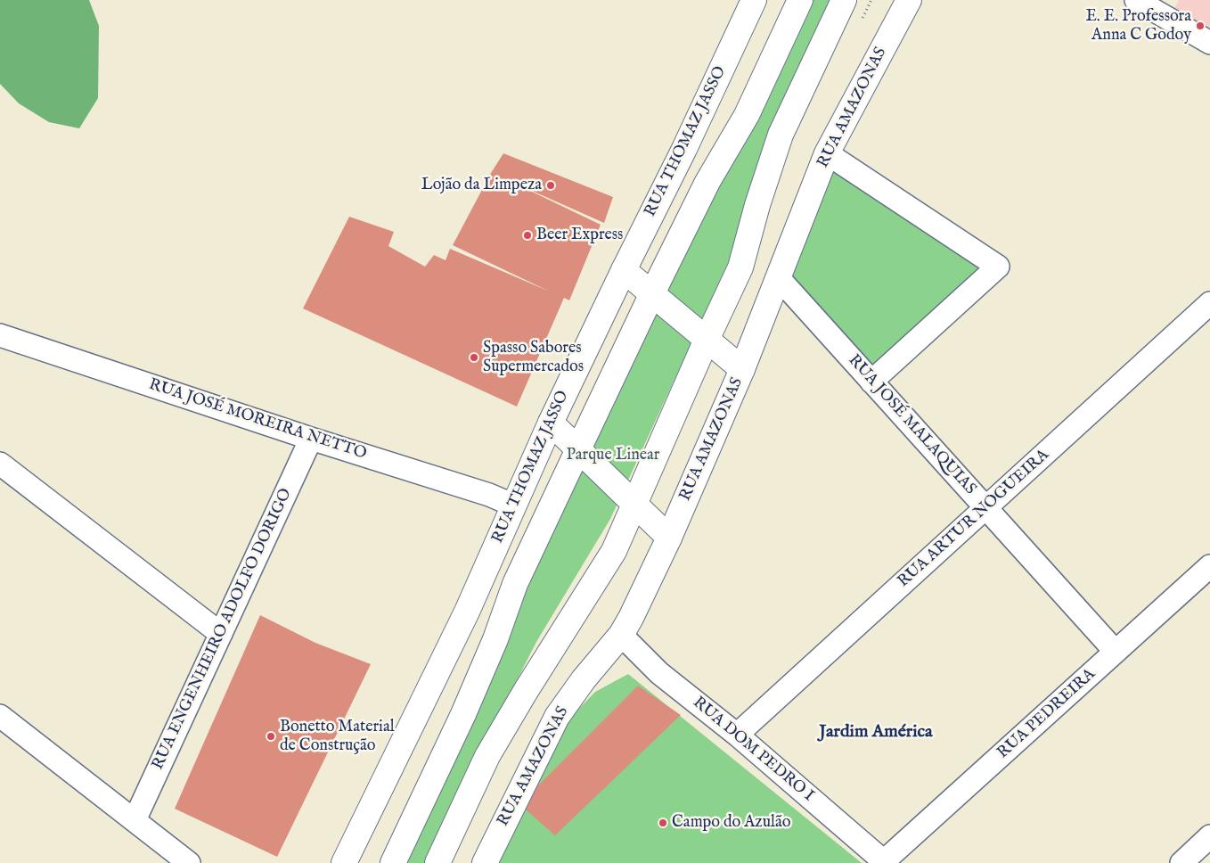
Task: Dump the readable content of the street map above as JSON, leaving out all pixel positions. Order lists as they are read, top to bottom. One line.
{"streets":{"main road":["RUA AMAZONAS","RUA THOMAZ JASSO"],"street":["RUA JOSÉ MOREIRA NETTO","RUA JOSÉ MALAQUIAS","RUA ARTUR NOGUEIRA","RUA ENGENHEIRO ADOLFO DORIGO","RUA PEDREIRA","RUA DOM PEDRO I"]},"crossings":[["RUA AMAZONAS","RUA JOSÉ MALAQUIAS"],["RUA AMAZONAS","RUA DOM PEDRO I"],["RUA THOMAZ JASSO","RUA JOSÉ MOREIRA NETTO"],["RUA JOSÉ MOREIRA NETTO","RUA ENGENHEIRO ADOLFO DORIGO"],["RUA JOSÉ MALAQUIAS","RUA ARTUR NOGUEIRA"],["RUA JOSÉ MALAQUIAS","RUA PEDREIRA"],["RUA ARTUR NOGUEIRA","RUA DOM PEDRO I"],["RUA PEDREIRA","RUA DOM PEDRO I"]],"districts":["Jardim América"],"parks":["Parque Linear"],"places":["E. E. Professora Anna C Godoy","Lojão da Limpeza","Beer Express","Spasso Sabores Supermercados","Bonetto Material de Construção","Campo do Azulão"]}
